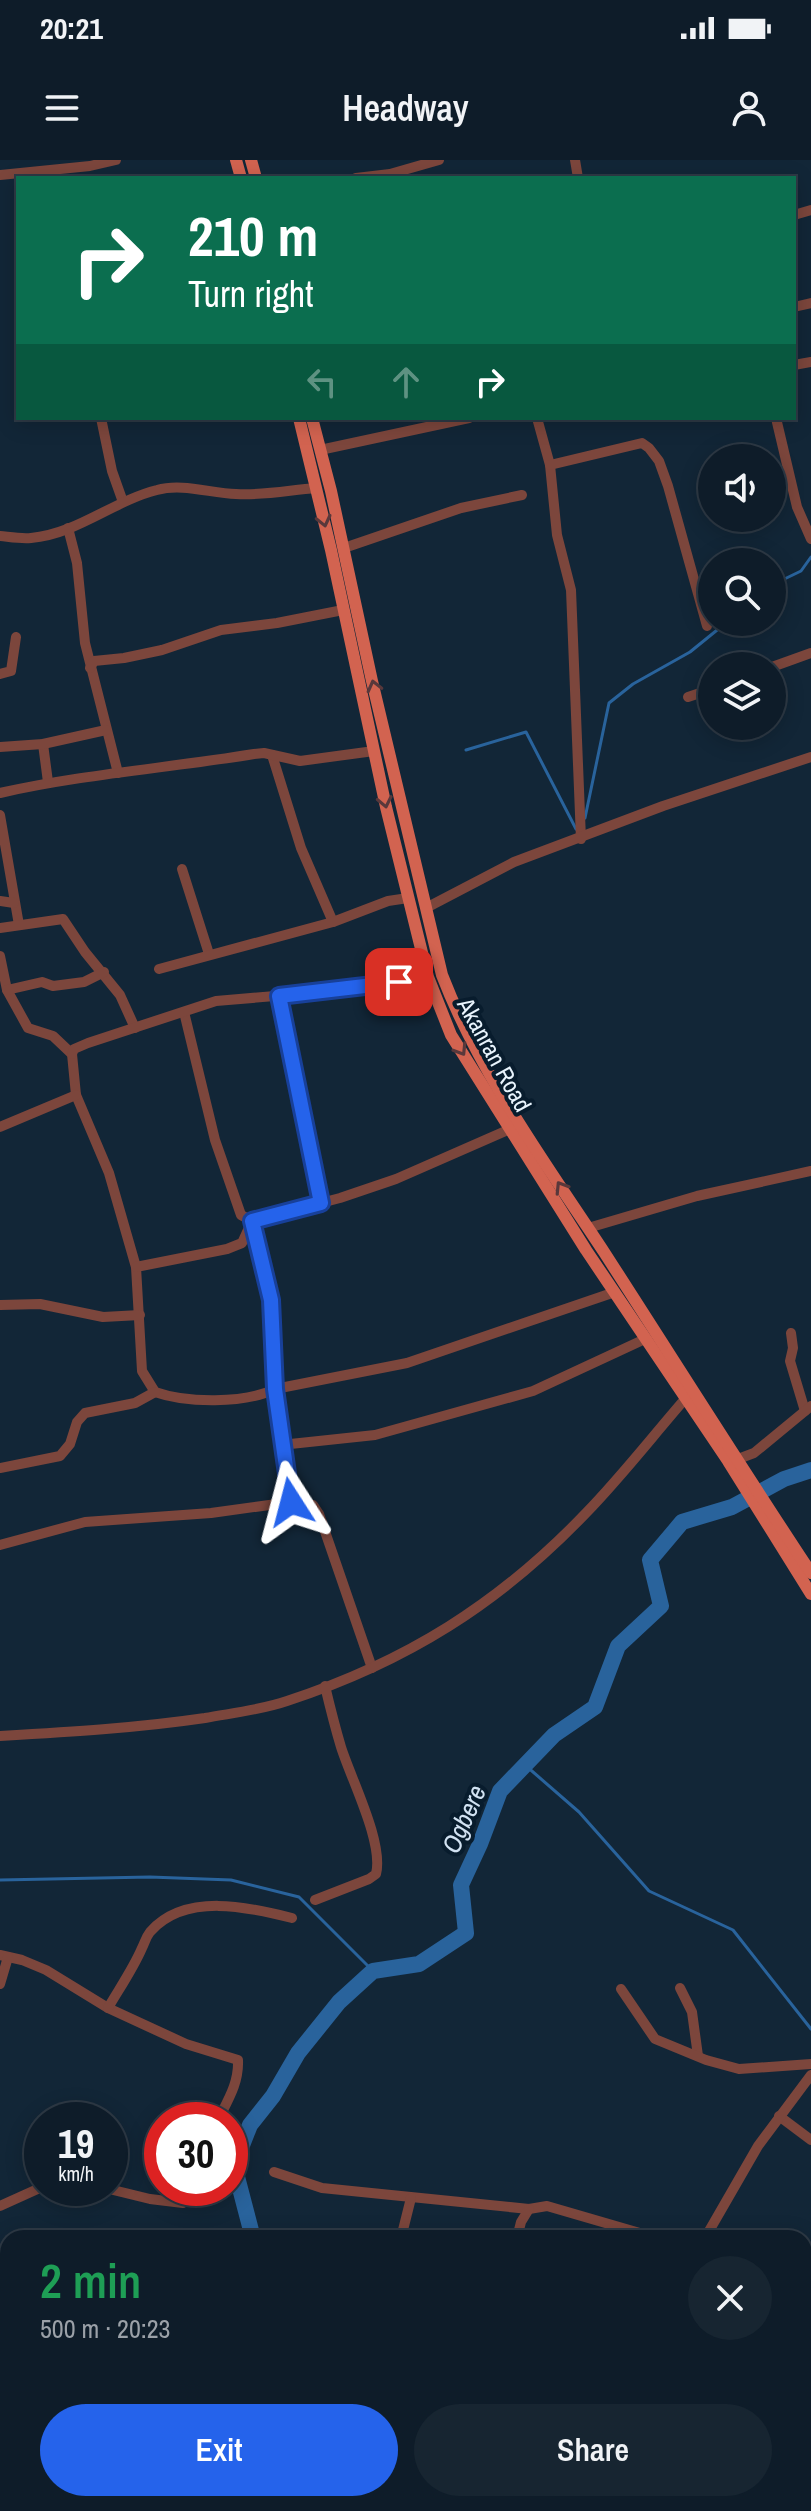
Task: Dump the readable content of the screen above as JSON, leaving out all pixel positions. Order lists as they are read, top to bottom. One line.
{"streets":{"main road":["Akanran Road"]},"water":["Ogbere"],"page":{"status":"20:21","header":"Headway","turn":["210 m","Turn right"],"speed":"19 km/h","limit":"30","heading":["2 min","500 m · 20:23"],"buttons":["Exit","Share"]}}
